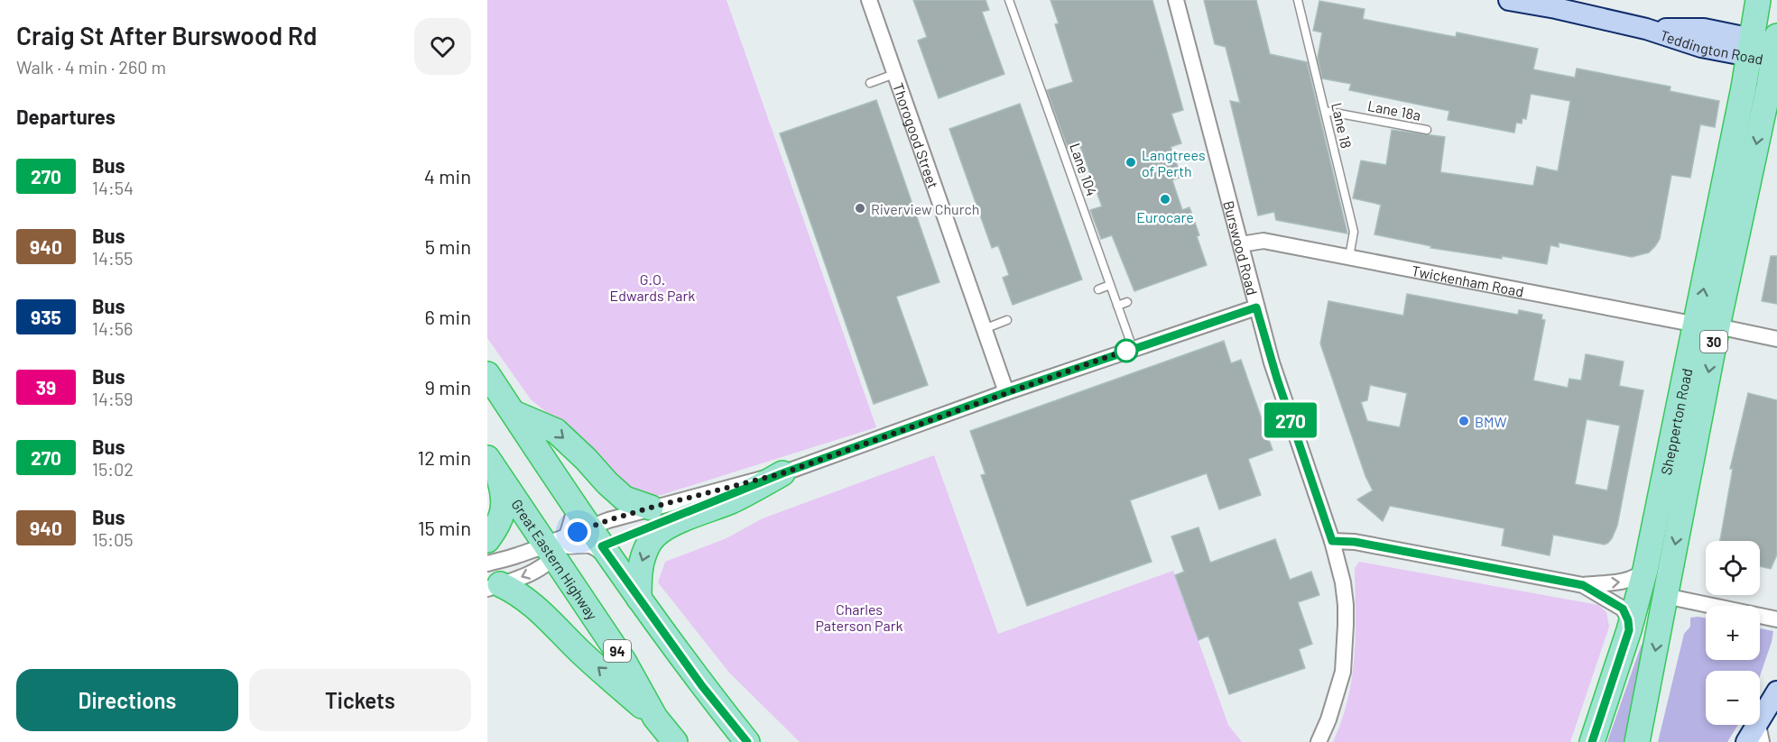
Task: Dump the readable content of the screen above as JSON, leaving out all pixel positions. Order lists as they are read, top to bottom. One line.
{"streets":{"highway":["30","Shepperton Road","Great Eastern Highway","94"],"main road":["Teddington Road"],"street":["Thorogood Street","Burswood Road","Twickenham Road"],"lane":["Lane 18a","Lane 18","Lane 104"]},"crossings":[["Teddington Road","Shepperton Road"],["Lane 18a","Lane 18"],["Lane 18","Twickenham Road"],["Burswood Road","Twickenham Road"],["Twickenham Road","Shepperton Road"]],"parks":["G.O. Edwards Park","Charles Paterson Park"],"places":["Langtrees of Perth","Eurocare","Riverview Church","BMW"],"lines":["bus line 270"],"page":{"heading":[["Craig St After Burswood Rd","Walk · 4 min · 260 m"],"Departures"],"on_map":"270","list":[{"mark":"270","name":"Bus","note":"14:54","value":"4 min"},{"mark":"940","name":"Bus","note":"14:55","value":"5 min"},{"mark":"935","name":"Bus","note":"14:56","value":"6 min"},{"mark":"39","name":"Bus","note":"14:59","value":"9 min"},{"mark":"270","name":"Bus","note":"15:02","value":"12 min"},{"mark":"940","name":"Bus","note":"15:05","value":"15 min"}],"map_buttons":["+","−"],"buttons":["Directions","Tickets"]}}
